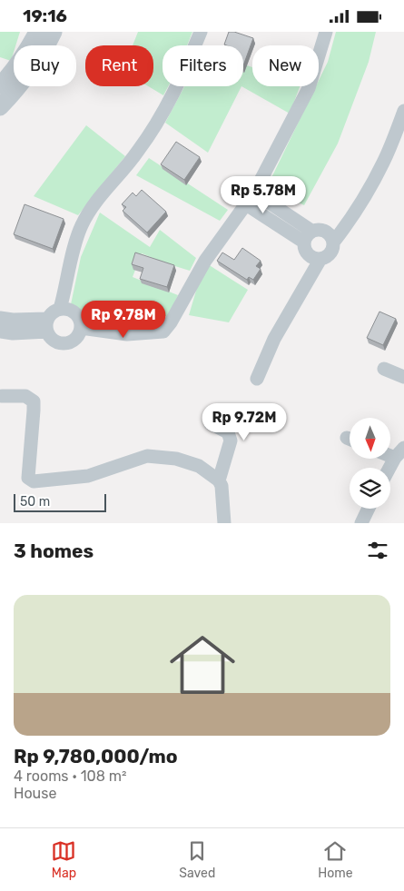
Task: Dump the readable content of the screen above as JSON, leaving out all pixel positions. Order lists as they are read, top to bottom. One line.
{"scale_bar":"50 m","north":"bottom","page":{"status":"19:16","chip":["Buy","Rent","Filters","New"],"price":["Rp 5.78M","Rp 9.78M","Rp 9.72M"],"scale":"50 m","heading":"3 homes","list":[{"name":"Rp 9,780,000/mo","note":"4 rooms · 108 m² · House"}],"tabs":["Map","Saved","Home"]}}
